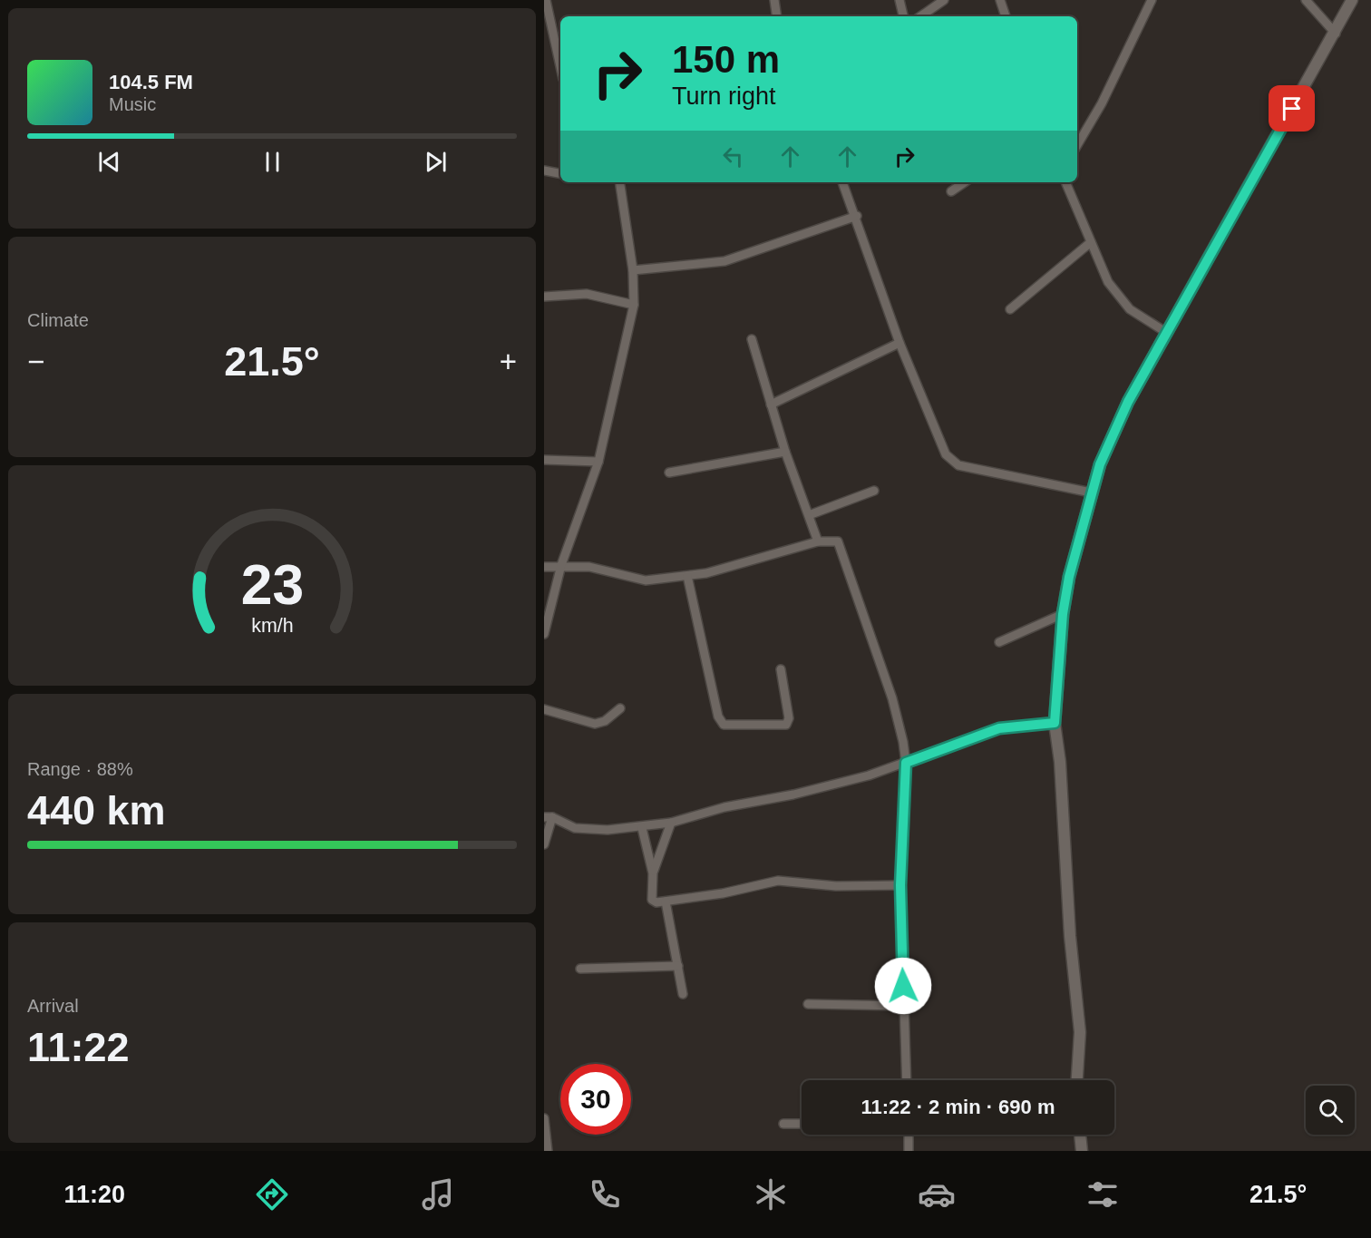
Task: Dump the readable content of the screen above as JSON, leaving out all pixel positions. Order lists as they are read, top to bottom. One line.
{"page":{"turn":["150 m","Turn right"],"song":["104.5 FM","Music"],"tile":["Climate",["Range · 88%","440 km"],["Arrival","11:22"]],"heat":["−","21.5°","+"],"limit":"30","trip":"11:22 · 2 min · 690 m","tabs":["11:20","21.5°"],"gauge":["23","km/h"]}}
